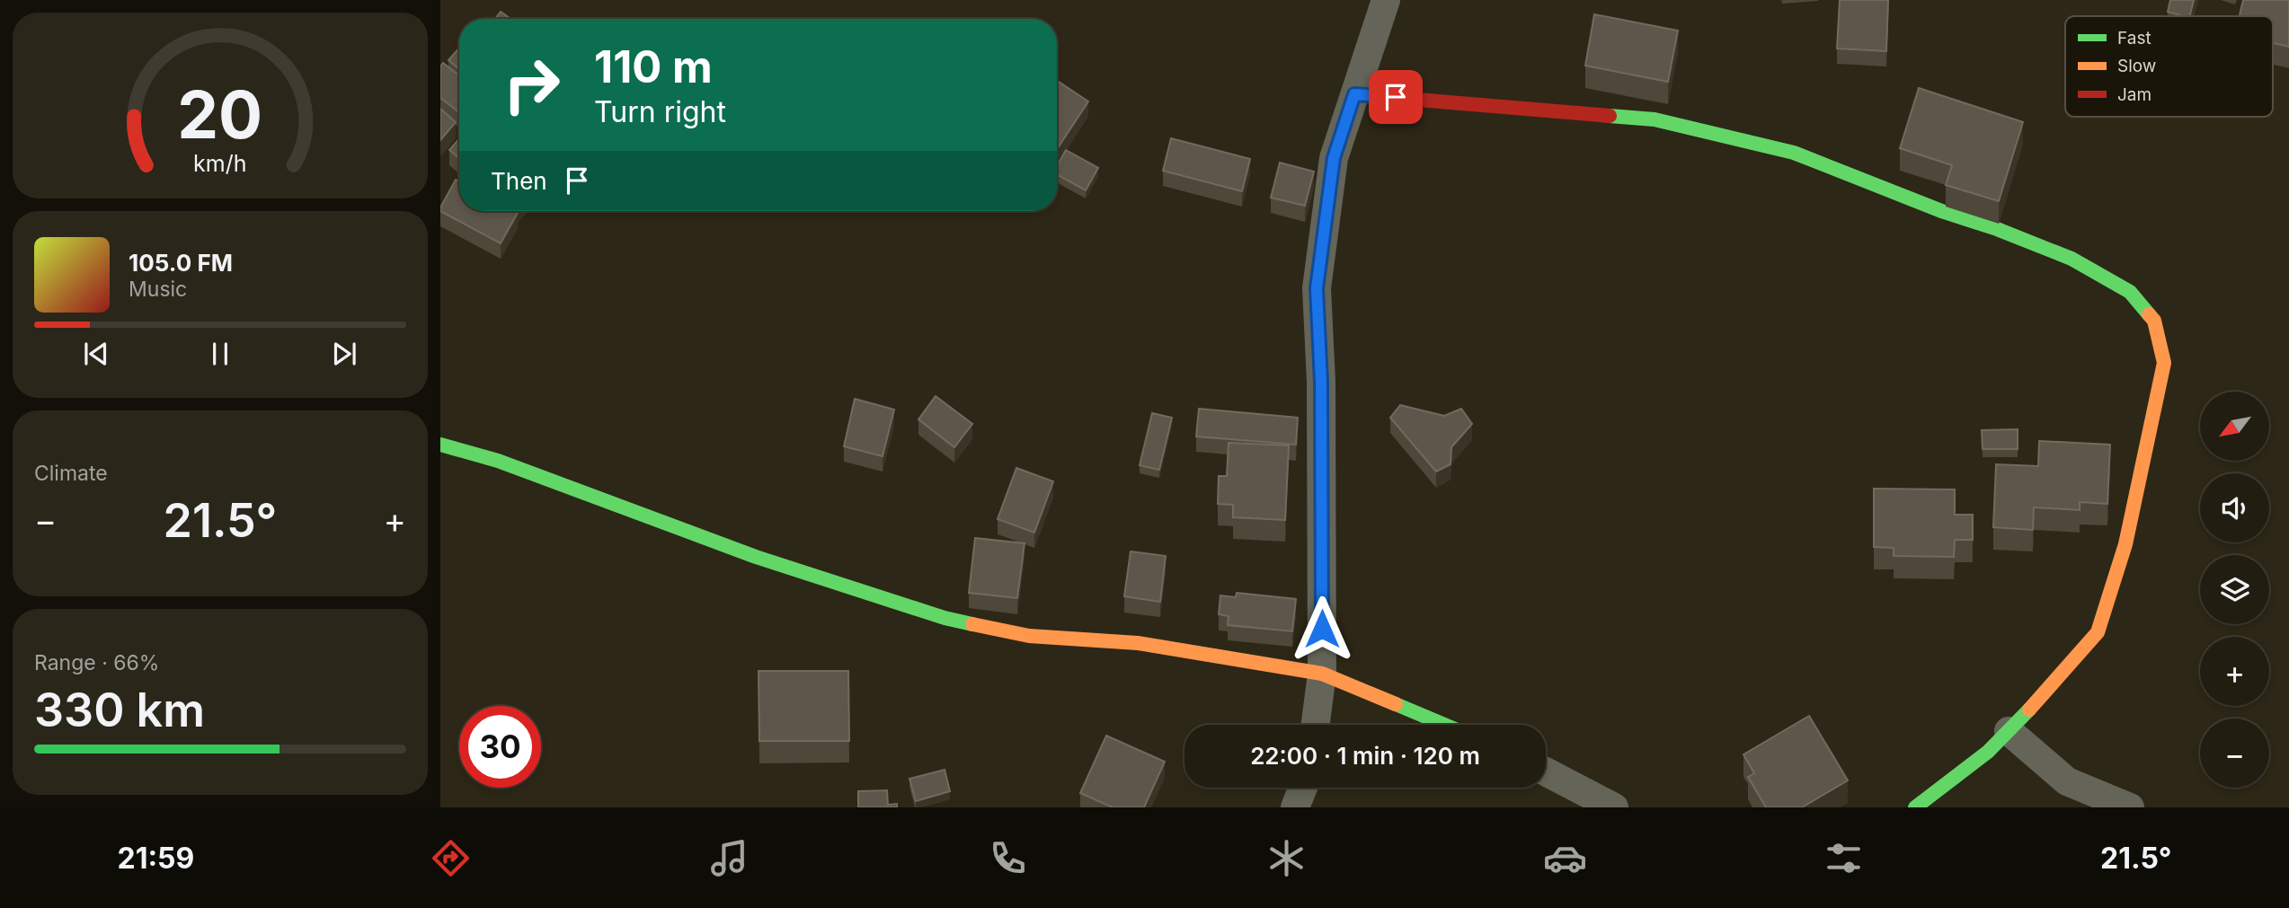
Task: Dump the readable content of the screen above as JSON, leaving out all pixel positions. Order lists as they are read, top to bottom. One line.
{"legend":["Fast","Slow","Jam"],"north":"bottom left","page":{"turn":["110 m","Turn right"],"then":"Then","song":["105.0 FM","Music"],"map_buttons":["+","−"],"tile":["Climate",["Range · 66%","330 km"]],"heat":["−","21.5°","+"],"limit":"30","trip":"22:00 · 1 min · 120 m","tabs":["21:59","21.5°"],"gauge":["20","km/h"]}}
